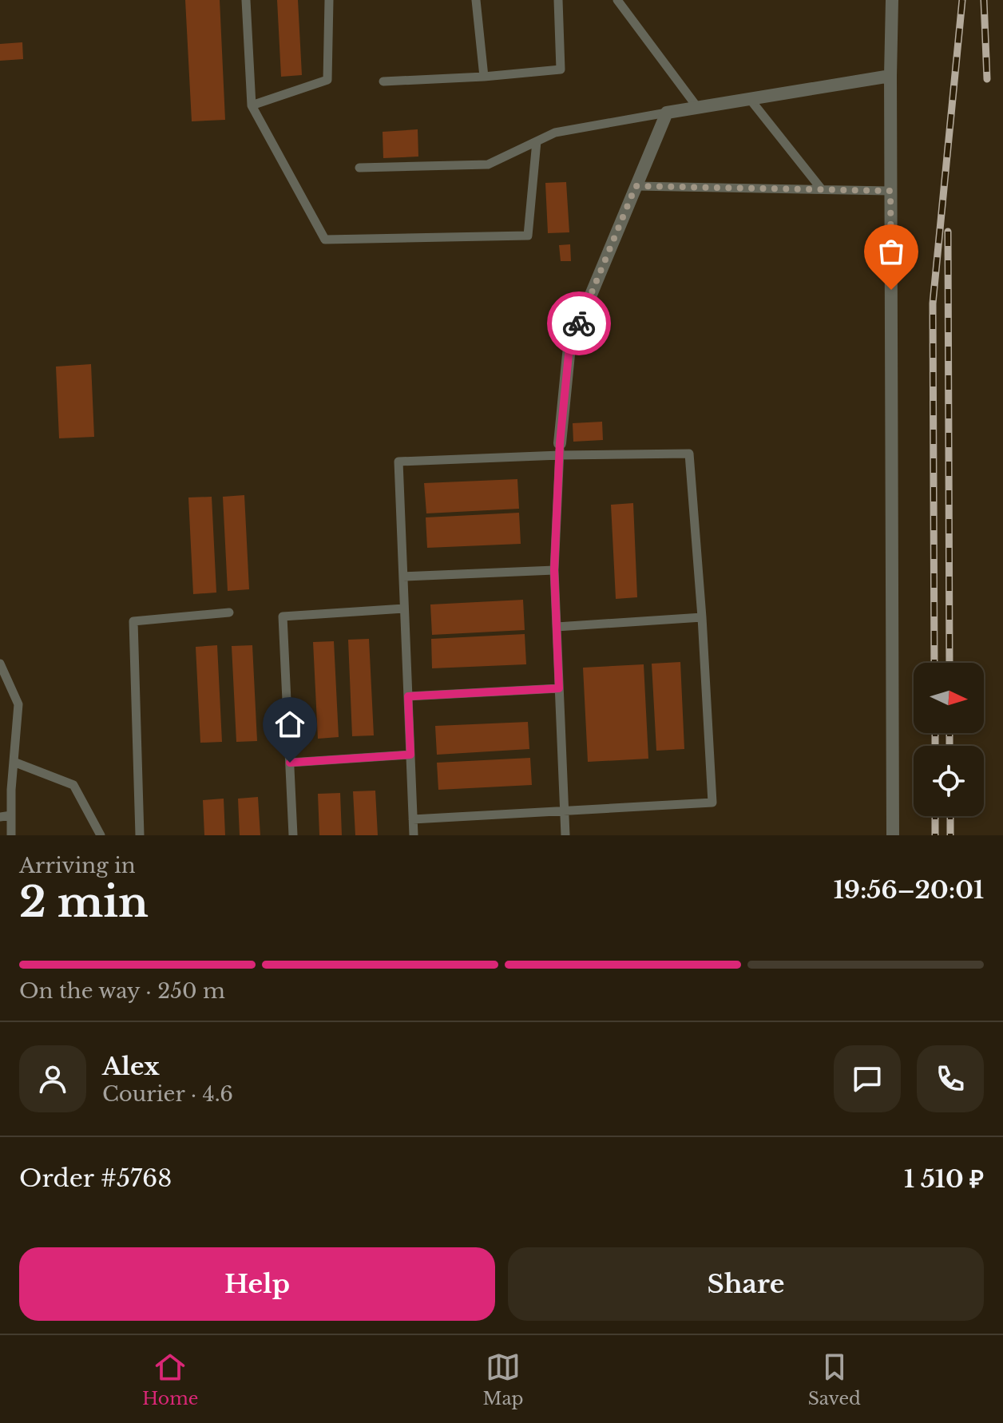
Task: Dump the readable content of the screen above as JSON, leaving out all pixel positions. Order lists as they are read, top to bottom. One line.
{"north":"right","page":{"heading":["2 min","Arriving in","19:56–20:01"],"panel":["Alex","Courier · 4.6","Order #5768","1 510 ₽"],"bar":"On the way · 250 m","buttons":["Help","Share"],"tabs":["Home","Map","Saved"]}}
